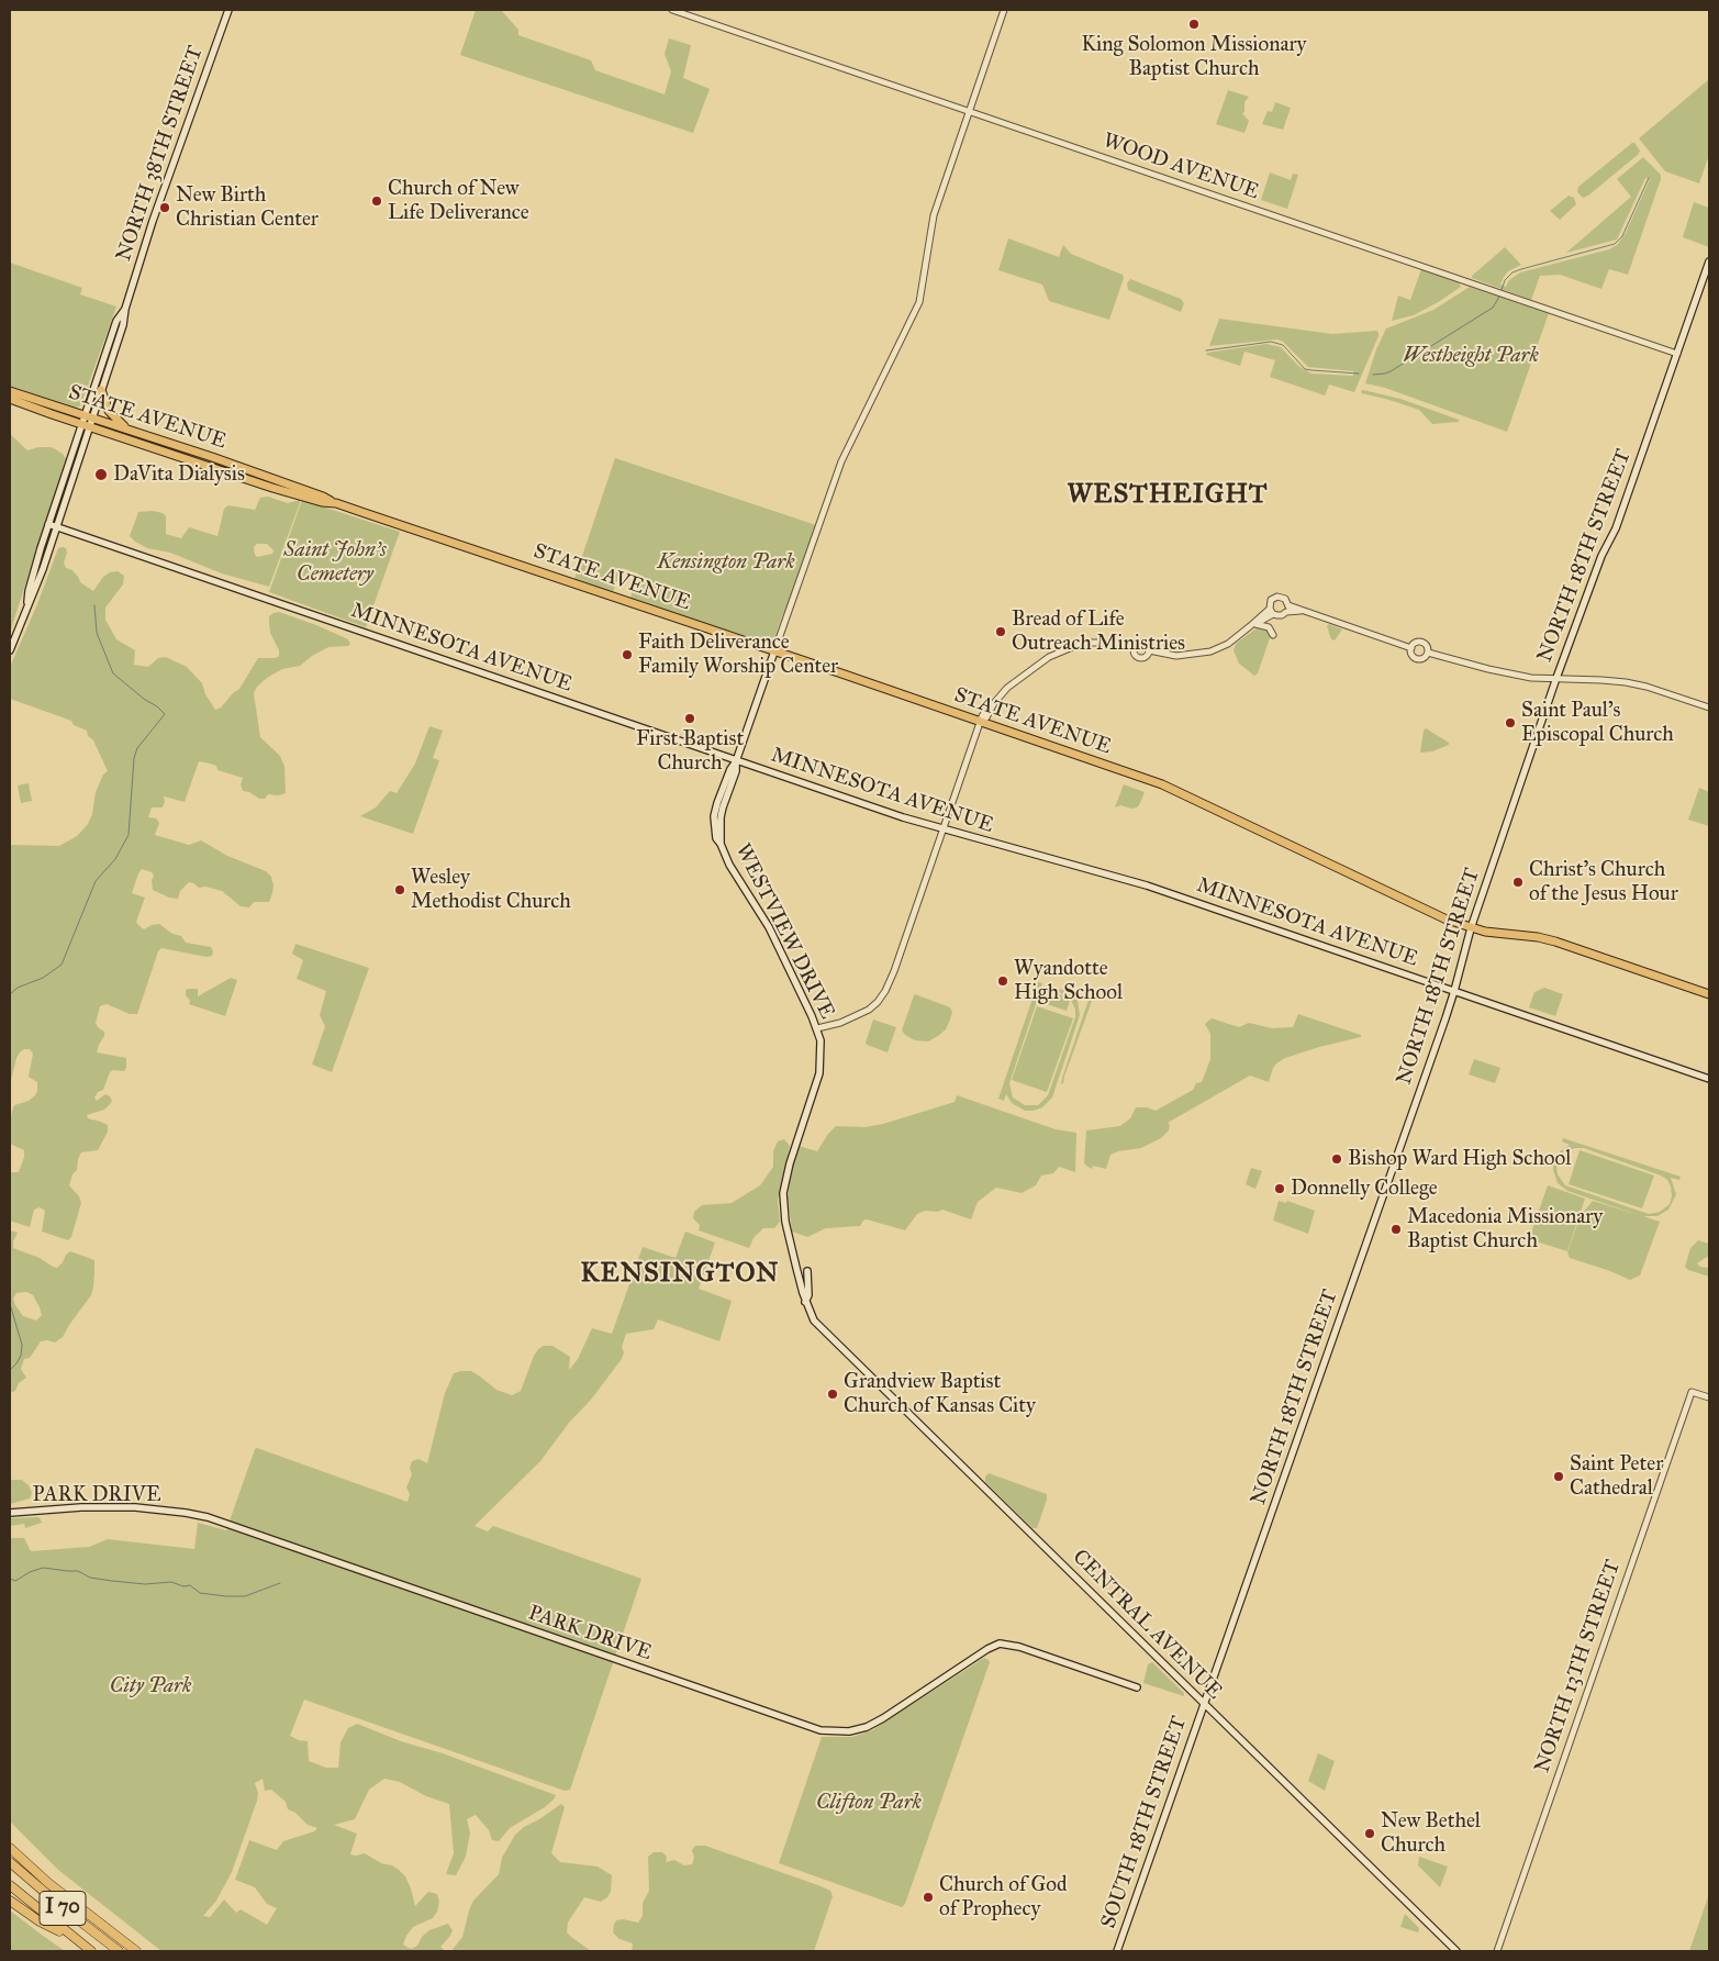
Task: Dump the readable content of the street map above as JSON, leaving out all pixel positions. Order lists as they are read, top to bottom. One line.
{"streets":{"highway":["I 70"],"main road":["NORTH 38TH STREET","STATE AVENUE","NORTH 18TH STREET","MINNESOTA AVENUE","WESTVIEW DRIVE","PARK DRIVE","CENTRAL AVENUE","SOUTH 18TH STREET"],"street":["WOOD AVENUE","NORTH 13TH STREET"]},"crossings":[["NORTH 38TH STREET","STATE AVENUE"],["NORTH 38TH STREET","MINNESOTA AVENUE"],["WOOD AVENUE","NORTH 18TH STREET"],["STATE AVENUE","NORTH 18TH STREET"],["STATE AVENUE","WESTVIEW DRIVE"],["NORTH 18TH STREET","MINNESOTA AVENUE"],["NORTH 18TH STREET","CENTRAL AVENUE"],["NORTH 18TH STREET","SOUTH 18TH STREET"],["MINNESOTA AVENUE","WESTVIEW DRIVE"],["WESTVIEW DRIVE","CENTRAL AVENUE"],["CENTRAL AVENUE","SOUTH 18TH STREET"]],"districts":["WESTHEIGHT","KENSINGTON"],"parks":["Westheight Park","Saint John's Cemetery","Kensington Park","City Park","Clifton Park"],"places":["King Solomon Missionary Baptist Church","Church of New Life Deliverance","New Birth Christian Center","DaVita Dialysis","Bread of Life Outreach Ministries","Faith Deliverance Family Worship Center","First Baptist Church","Saint Paul's Episcopal Church","Christ's Church of the Jesus Hour","Wesley Methodist Church","Wyandotte High School","Bishop Ward High School","Donnelly College","Macedonia Missionary Baptist Church","Grandview Baptist Church of Kansas City","Saint Peter Cathedral","New Bethel Church","Church of God of Prophecy"]}
